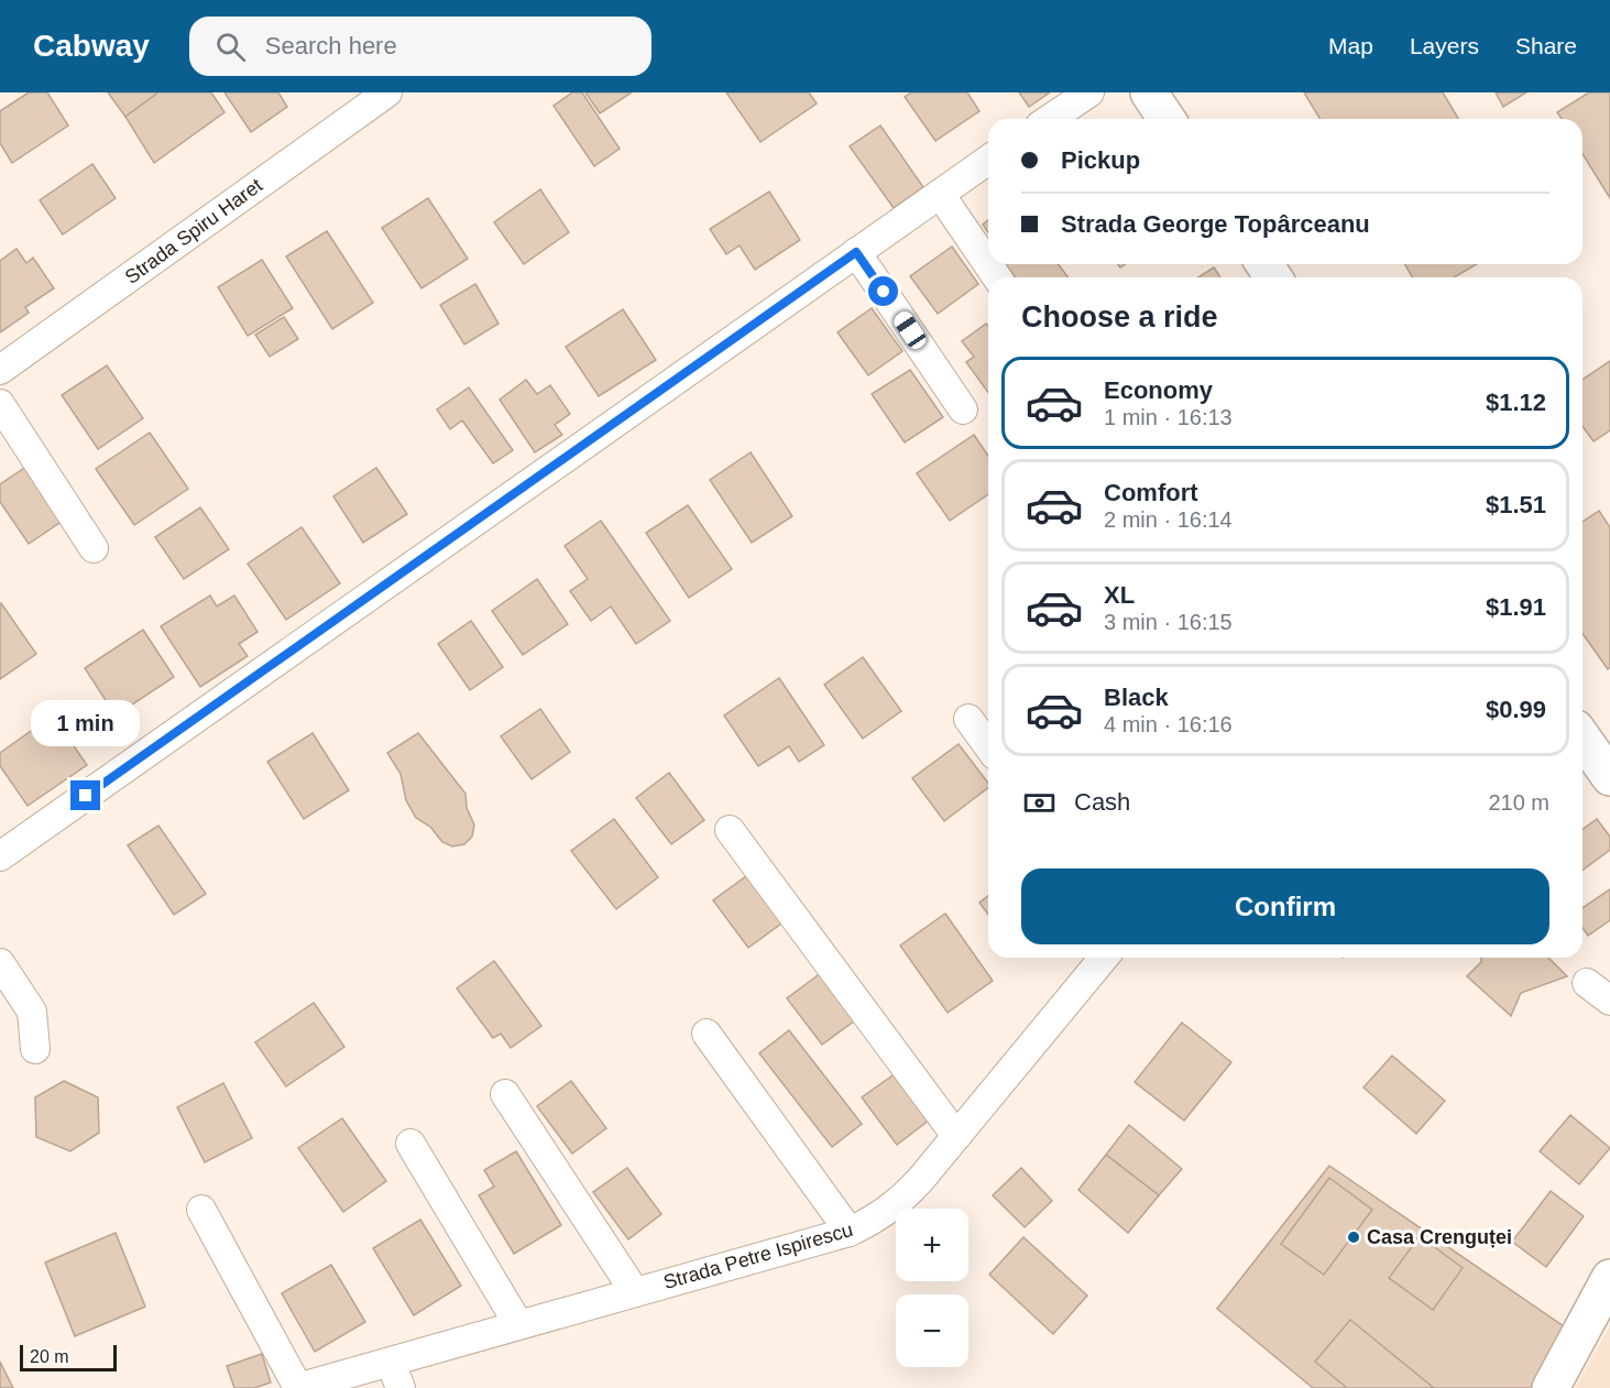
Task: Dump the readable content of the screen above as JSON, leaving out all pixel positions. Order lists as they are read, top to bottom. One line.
{"streets":{"street":["Strada Spiru Haret","Strada Petre Ispirescu"]},"places":["Casa Crenguței"],"scale_bar":"20 m","page":{"header":"Cabway","search":"Search here","nav":["Map","Layers","Share"],"banner":["Pickup","Strada George Topârceanu"],"heading":"Choose a ride","list":[{"name":"Economy","note":"1 min · 16:13","value":"$1.12"},{"name":"Comfort","note":"2 min · 16:14","value":"$1.51"},{"name":"XL","note":"3 min · 16:15","value":"$1.91"},{"name":"Black","note":"4 min · 16:16","value":"$0.99"}],"bubble":"1 min","pay":["Cash","210 m"],"buttons":"Confirm","map_buttons":["+","−"],"scale":"20 m"}}
